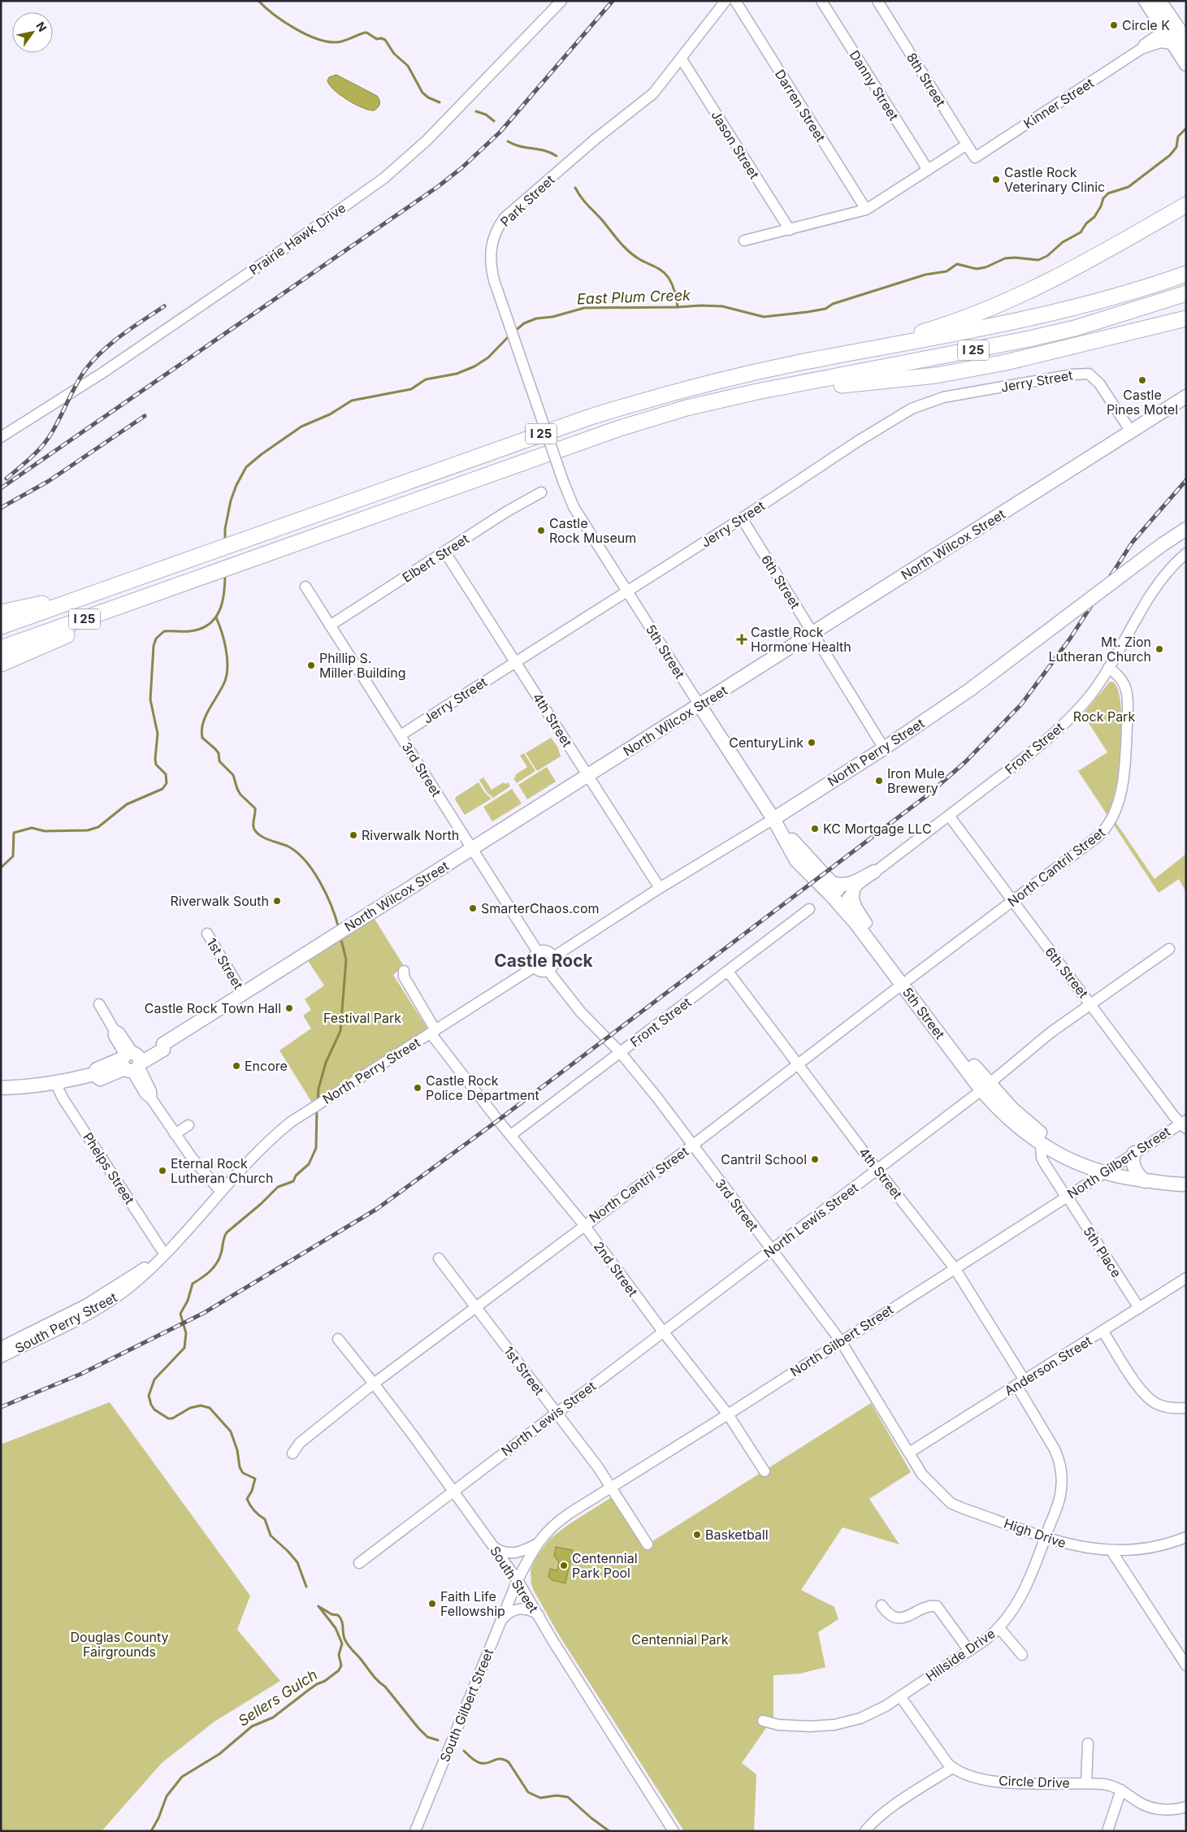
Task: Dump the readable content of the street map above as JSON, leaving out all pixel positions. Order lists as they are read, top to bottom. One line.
{"streets":{"highway":["I 25"],"main road":["North Wilcox Street","5th Street","North Perry Street"],"street":["8th Street","Danny Street","Kinner Street","Darren Street","Jason Street","Park Street","Prairie Hawk Drive","Jerry Street","Elbert Street","6th Street","4th Street","Front Street","3rd Street","North Cantril Street","1st Street","North Gilbert Street","Phelps Street","North Lewis Street","5th Place","2nd Street","South Perry Street","Anderson Street","High Drive","South Street","Hillside Drive","South Gilbert Street","Circle Drive"]},"crossings":[["8th Street","Kinner Street"],["Jason Street","Park Street"],["Park Street","5th Street"],["Jerry Street","North Wilcox Street"],["Jerry Street","6th Street"],["Jerry Street","5th Street"],["Jerry Street","4th Street"],["Jerry Street","3rd Street"],["North Wilcox Street","6th Street"],["North Wilcox Street","5th Street"],["North Wilcox Street","4th Street"],["North Wilcox Street","3rd Street"],["North Wilcox Street","1st Street"],["Elbert Street","4th Street"],["Elbert Street","3rd Street"],["6th Street","Front Street"],["6th Street","North Perry Street"],["6th Street","North Cantril Street"],["6th Street","North Gilbert Street"],["6th Street","North Lewis Street"],["5th Street","Front Street"],["5th Street","North Perry Street"],["5th Street","North Cantril Street"],["5th Street","North Gilbert Street"],["5th Street","North Lewis Street"],["5th Street","5th Place"],["4th Street","Front Street"],["4th Street","North Perry Street"],["4th Street","North Cantril Street"],["4th Street","North Gilbert Street"],["4th Street","North Lewis Street"],["4th Street","Anderson Street"],["4th Street","Hillside Drive"],["Front Street","3rd Street"],["Front Street","North Cantril Street"],["Front Street","2nd Street"],["North Perry Street","3rd Street"],["North Perry Street","2nd Street"],["North Perry Street","South Perry Street"],["3rd Street","North Cantril Street"],["3rd Street","North Gilbert Street"],["3rd Street","North Lewis Street"],["3rd Street","Anderson Street"],["3rd Street","High Drive"],["North Cantril Street","1st Street"],["North Cantril Street","2nd Street"],["North Cantril Street","South Street"],["1st Street","North Gilbert Street"],["1st Street","North Lewis Street"],["North Gilbert Street","5th Place"],["North Gilbert Street","2nd Street"],["North Gilbert Street","South Street"],["North Gilbert Street","South Gilbert Street"],["Phelps Street","South Perry Street"],["North Lewis Street","2nd Street"],["North Lewis Street","South Street"],["5th Place","Anderson Street"],["Anderson Street","High Drive"],["Anderson Street","Hillside Drive"],["High Drive","Hillside Drive"],["South Street","South Gilbert Street"],["Hillside Drive","Circle Drive"]],"districts":["Castle Rock"],"water":["East Plum Creek","Sellers Gulch"],"parks":["Rock Park","Festival Park","Douglas County Fairgrounds","Centennial Park"],"places":{"other":["Circle K","Castle Rock Veterinary Clinic","Castle Pines Motel","Castle Rock Museum","Mt. Zion Lutheran Church","Phillip S. Miller Building","CenturyLink","Iron Mule Brewery","KC Mortgage LLC","Riverwalk North","Riverwalk South","SmarterChaos.com","Castle Rock Town Hall","Encore","Castle Rock Police Department","Cantril School","Eternal Rock Lutheran Church","Basketball","Centennial Park Pool","Faith Life Fellowship"],"health":["Castle Rock Hormone Health"]},"north":"top right"}
